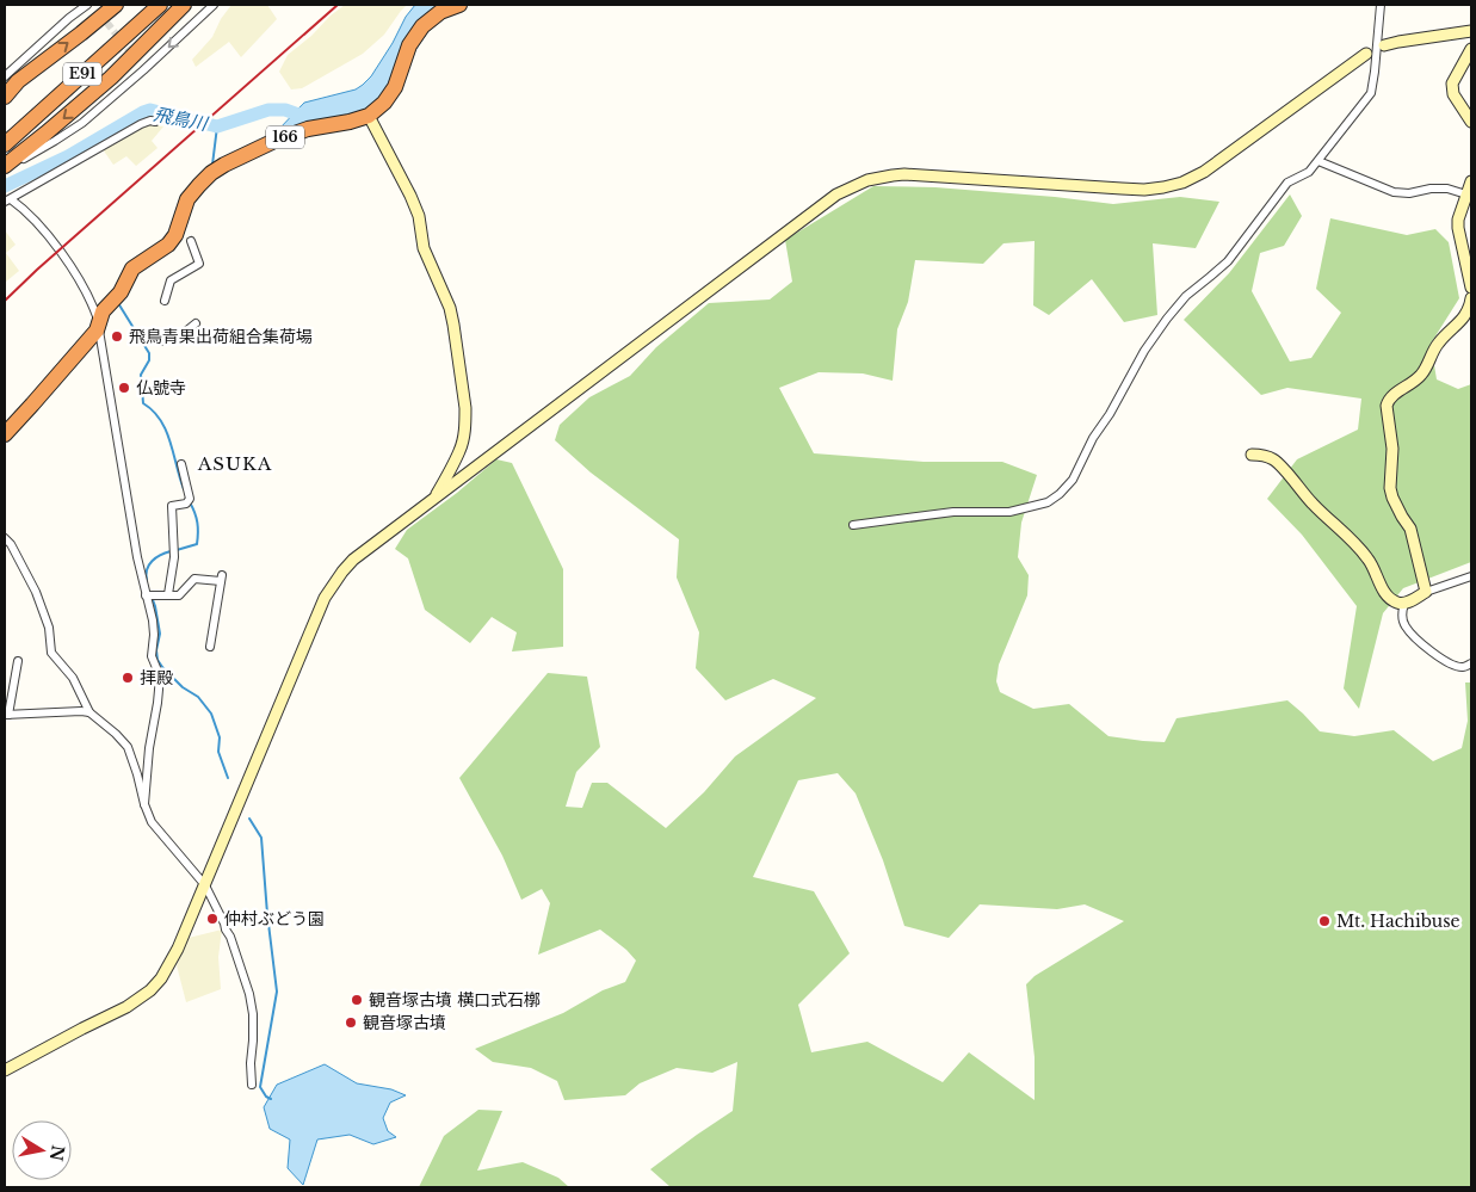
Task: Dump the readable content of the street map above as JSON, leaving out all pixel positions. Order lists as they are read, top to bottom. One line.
{"streets":{"highway":["E91","166"]},"districts":["ASUKA"],"water":["飛鳥川"],"places":["飛鳥青果出荷組合集荷場","仏號寺","拝殿","仲村ぶどう園","Mt. Hachibuse","観音塚古墳 横口式石槨","観音塚古墳"],"north":"right"}
